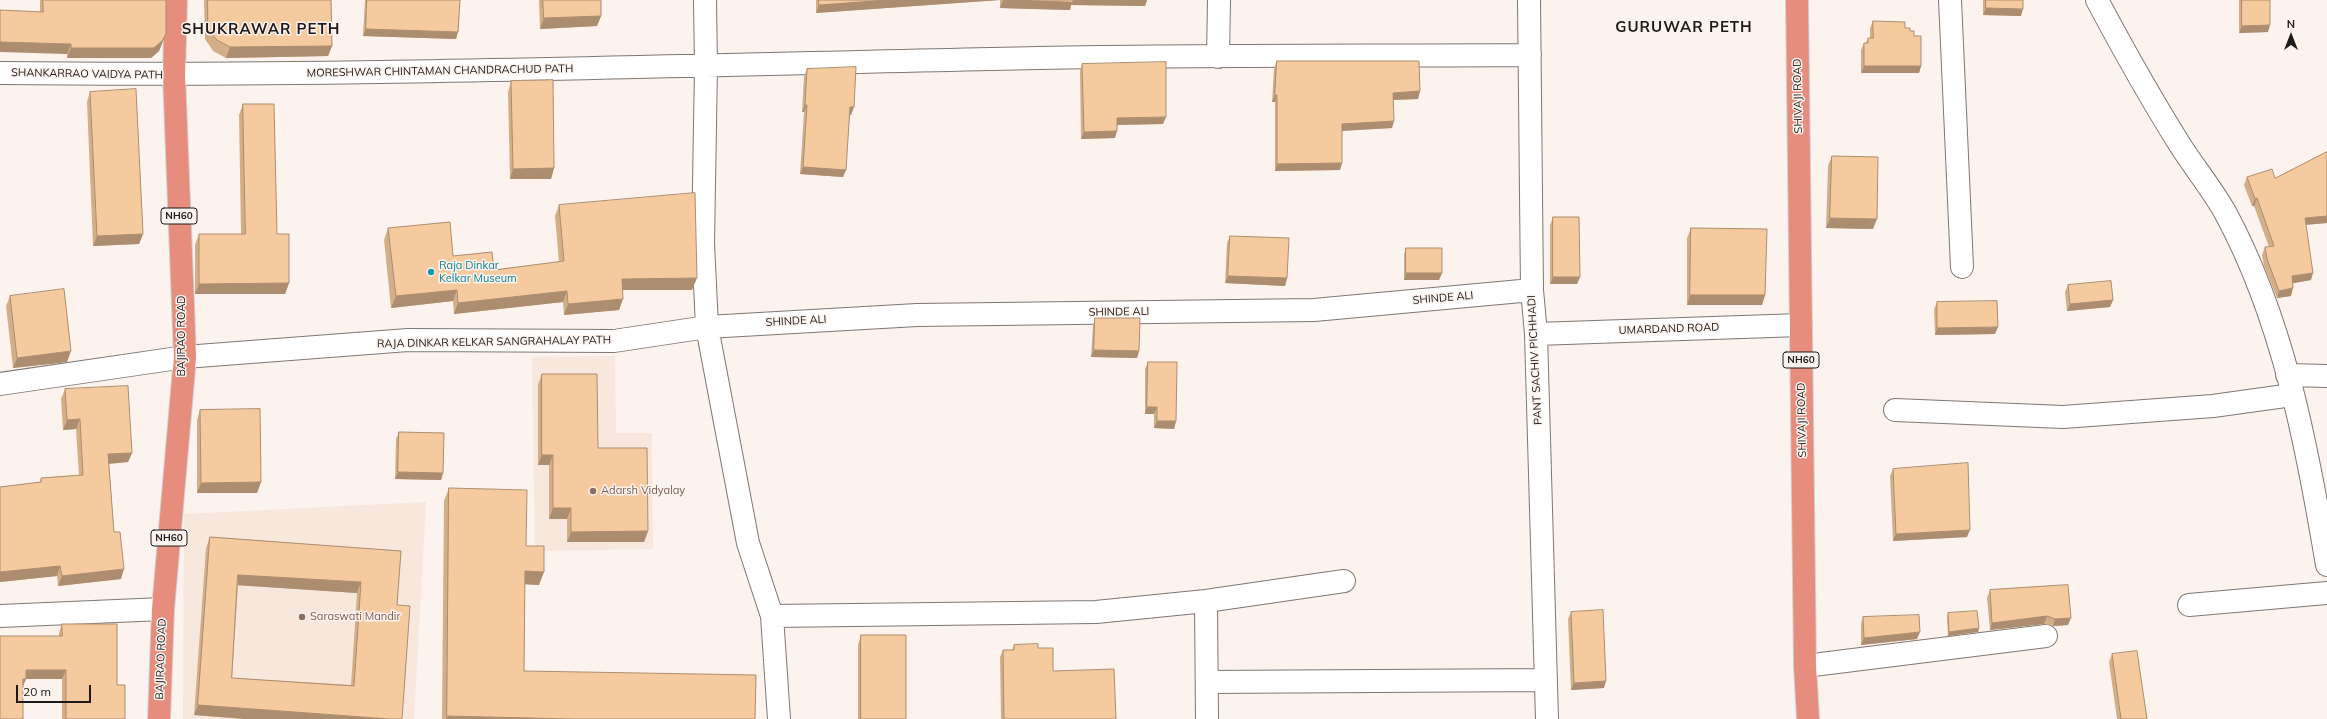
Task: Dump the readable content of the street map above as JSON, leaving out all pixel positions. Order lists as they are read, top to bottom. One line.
{"streets":{"highway":["SHIVAJI ROAD","NH60","BAJIRAO ROAD"],"street":["MORESHWAR CHINTAMAN CHANDRACHUD PATH","SHANKARRAO VAIDYA PATH","SHINDE ALI","UMARDAND ROAD","RAJA DINKAR KELKAR SANGRAHALAY PATH","PANT SACHIV PICHHADI"]},"crossings":[["MORESHWAR CHINTAMAN CHANDRACHUD PATH","SHANKARRAO VAIDYA PATH"],["MORESHWAR CHINTAMAN CHANDRACHUD PATH","BAJIRAO ROAD"],["MORESHWAR CHINTAMAN CHANDRACHUD PATH","PANT SACHIV PICHHADI"],["SHANKARRAO VAIDYA PATH","BAJIRAO ROAD"],["SHIVAJI ROAD","UMARDAND ROAD"],["SHINDE ALI","RAJA DINKAR KELKAR SANGRAHALAY PATH"],["SHINDE ALI","PANT SACHIV PICHHADI"],["UMARDAND ROAD","PANT SACHIV PICHHADI"],["BAJIRAO ROAD","RAJA DINKAR KELKAR SANGRAHALAY PATH"]],"districts":["GURUWAR PETH","SHUKRAWAR PETH"],"places":["Raja Dinkar Kelkar Museum","Adarsh Vidyalay","Saraswati Mandir"],"scale_bar":"20 m","north":"top"}
